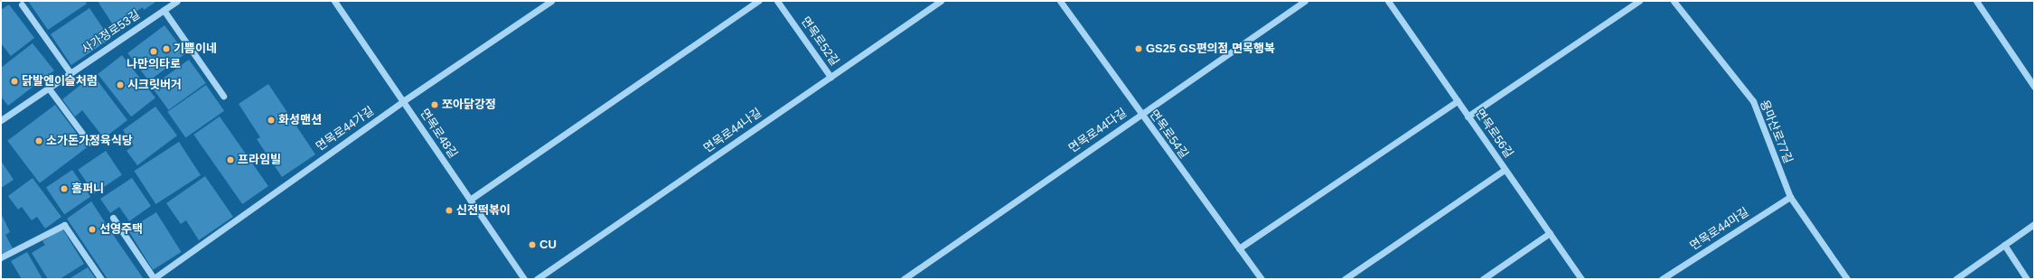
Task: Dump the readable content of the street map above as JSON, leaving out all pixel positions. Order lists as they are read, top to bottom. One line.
{"streets":{"street":["사가정로53길","면목로52길","면목로44가길","면목로44나길","면목로44다길","용마산로77길","면목로48길","면목로56길","면목로54길","면목로44마길"]},"crossings":[["면목로52길","면목로44나길"],["면목로44가길","면목로48길"],["면목로44다길","면목로54길"],["용마산로77길","면목로44마길"]],"places":["기쁨이네","GS25 GS편의점 면목행복","나만의타로","닭발엔이슬처럼","시크릿버거","쪼아닭강정","화성맨션","소가돈가정육식당","프라임빌","홈퍼니","신전떡볶이","선영주택","CU"]}
